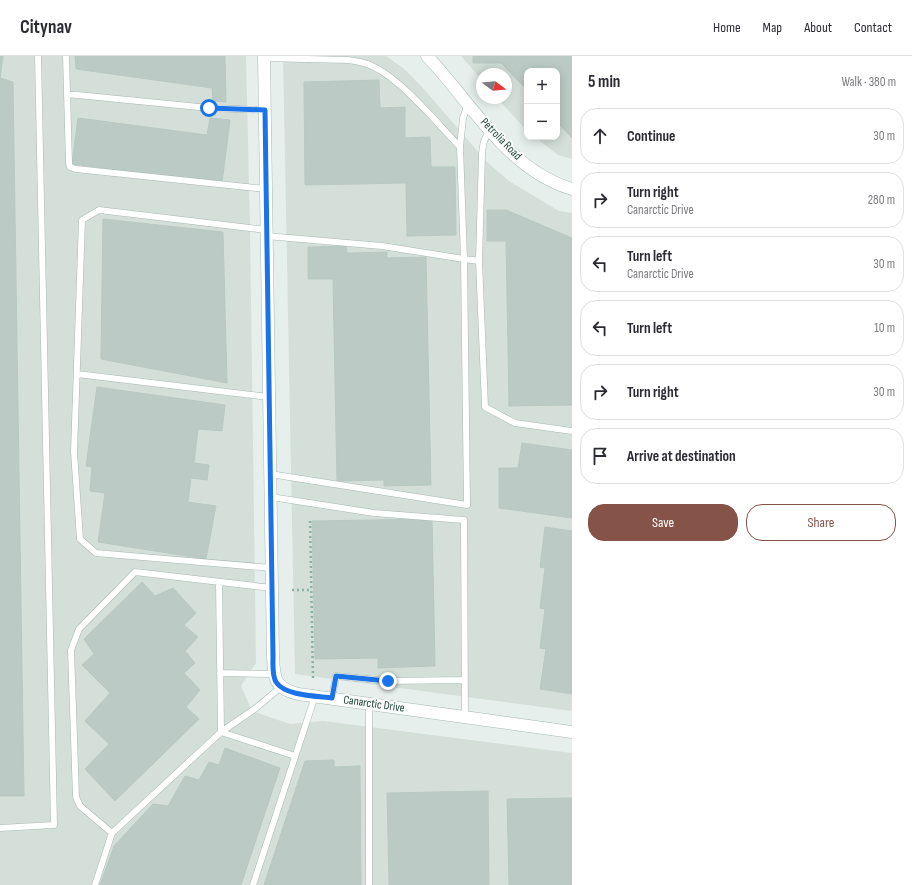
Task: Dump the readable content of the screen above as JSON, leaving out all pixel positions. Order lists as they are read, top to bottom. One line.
{"streets":{"street":["Petrolia Road","Canarctic Drive"]},"north":"right","page":{"header":"Citynav","nav":["Home","Map","About","Contact"],"heading":["5 min","Walk · 380 m"],"map_buttons":["+","−"],"list":[["Continue","30 m"],["Turn right","Canarctic Drive","280 m"],["Turn left","Canarctic Drive","30 m"],["Turn left","10 m"],["Turn right","30 m"],"Arrive at destination"],"buttons":["Save","Share"]}}
